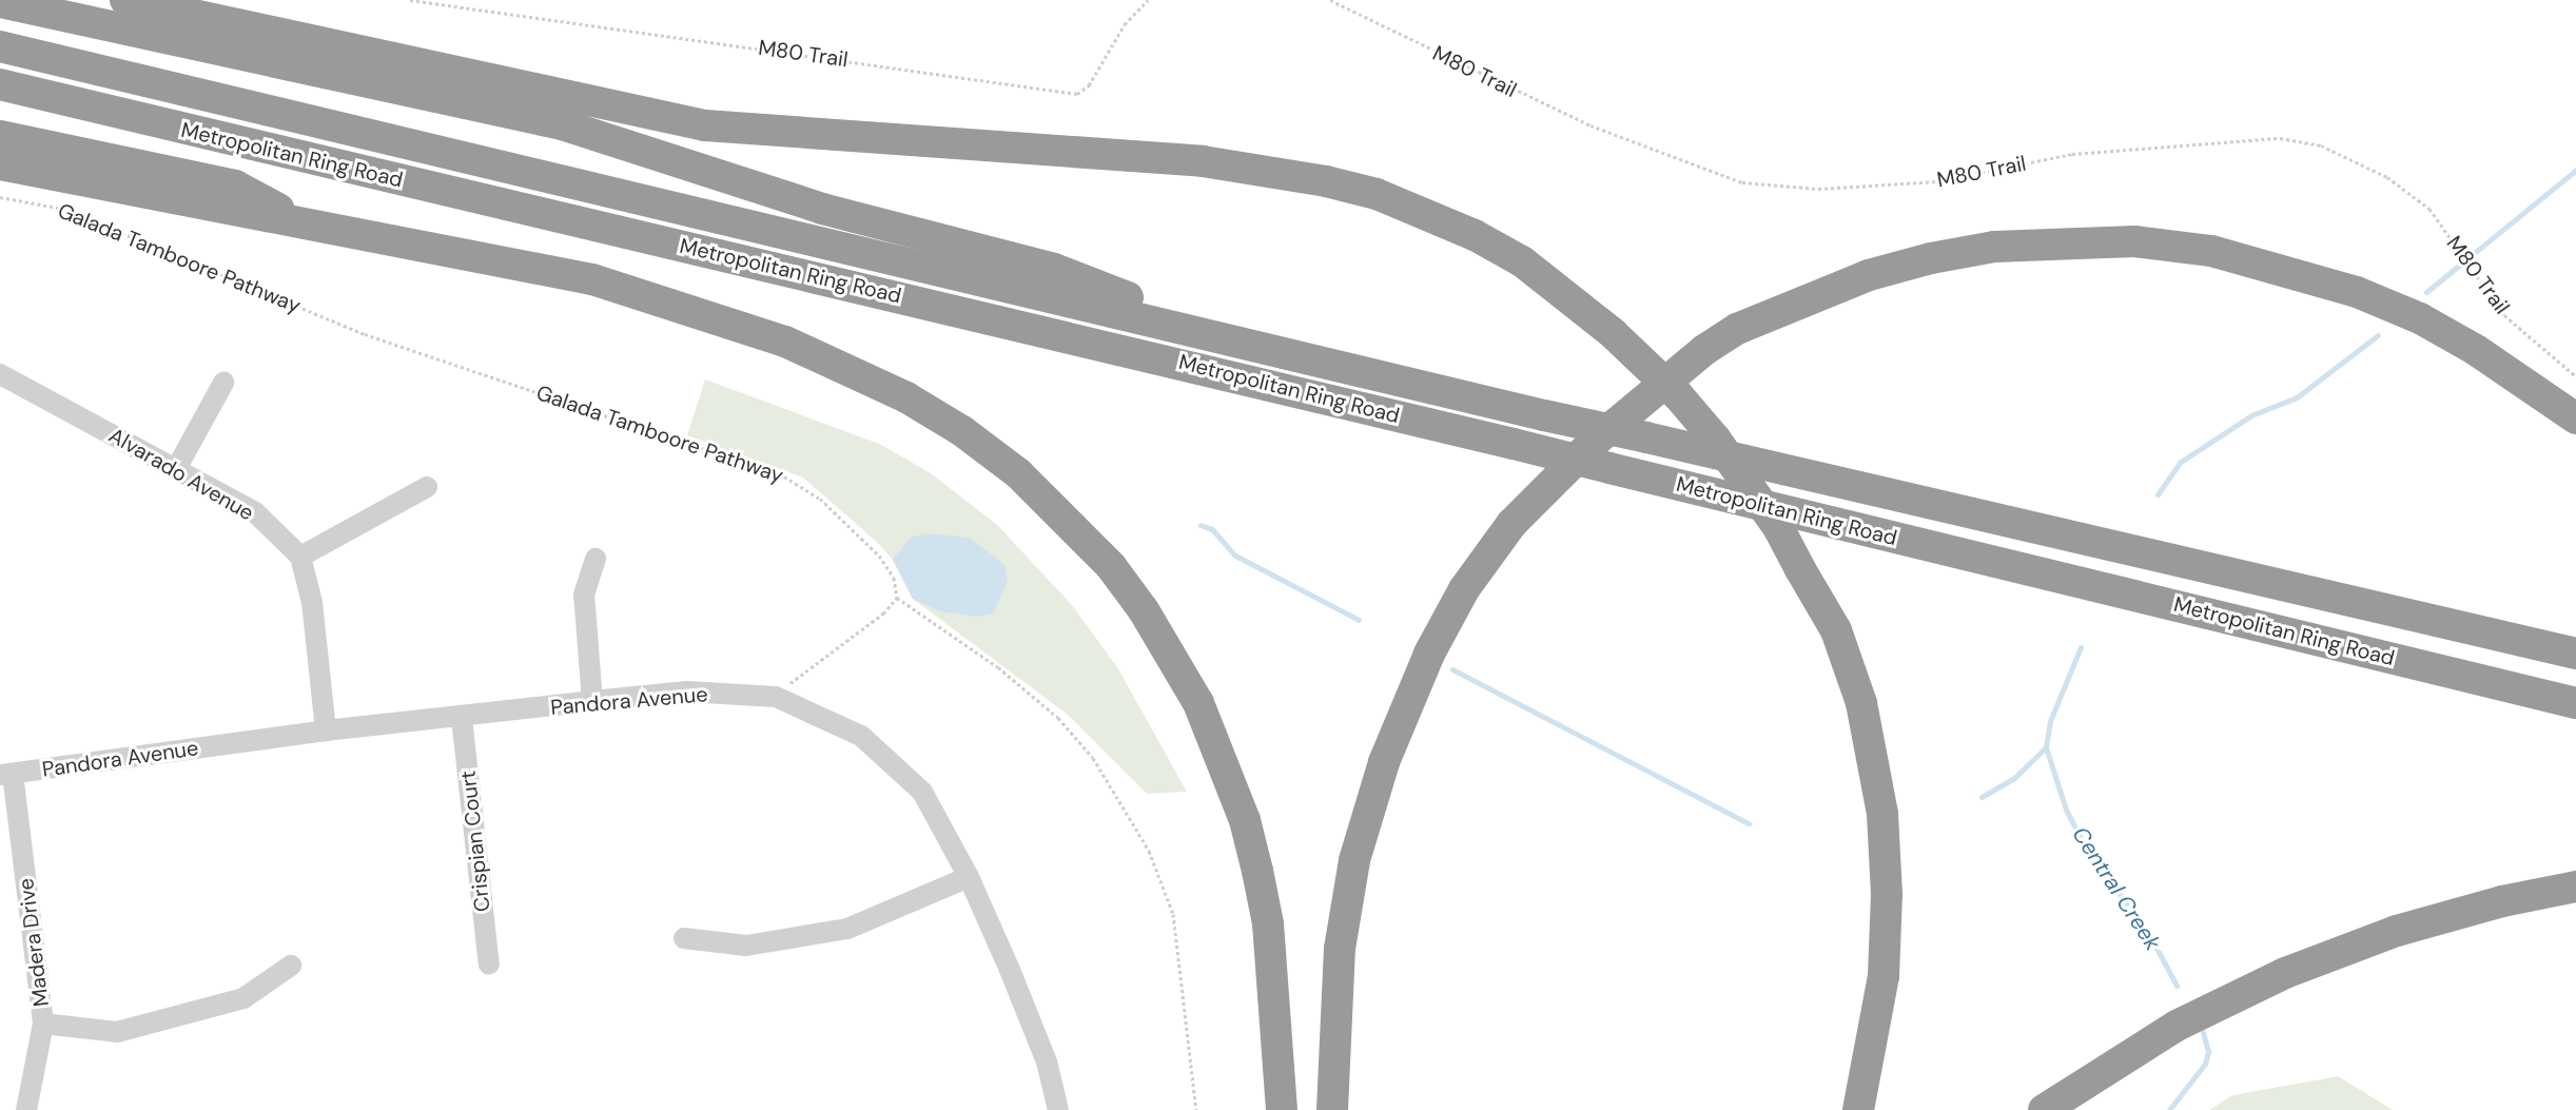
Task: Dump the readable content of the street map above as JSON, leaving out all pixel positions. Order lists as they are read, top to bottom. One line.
{"streets":{"highway":["Metropolitan Ring Road"],"street":["Alvarado Avenue","Pandora Avenue","Crispian Court","Madera Drive"],"path":["M80 Trail","Galada Tamboore Pathway"]},"crossings":[["Pandora Avenue","Crispian Court"],["Pandora Avenue","Madera Drive"]],"water":["Central Creek"]}
